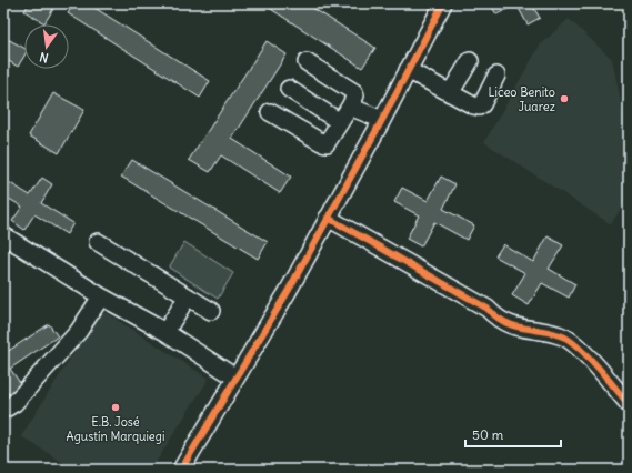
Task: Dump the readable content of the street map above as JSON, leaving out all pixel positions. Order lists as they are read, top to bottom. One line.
{"places":["Liceo Benito Juarez","E.B. José Agustín Marquiegi"],"scale_bar":"50 m","north":"bottom"}
